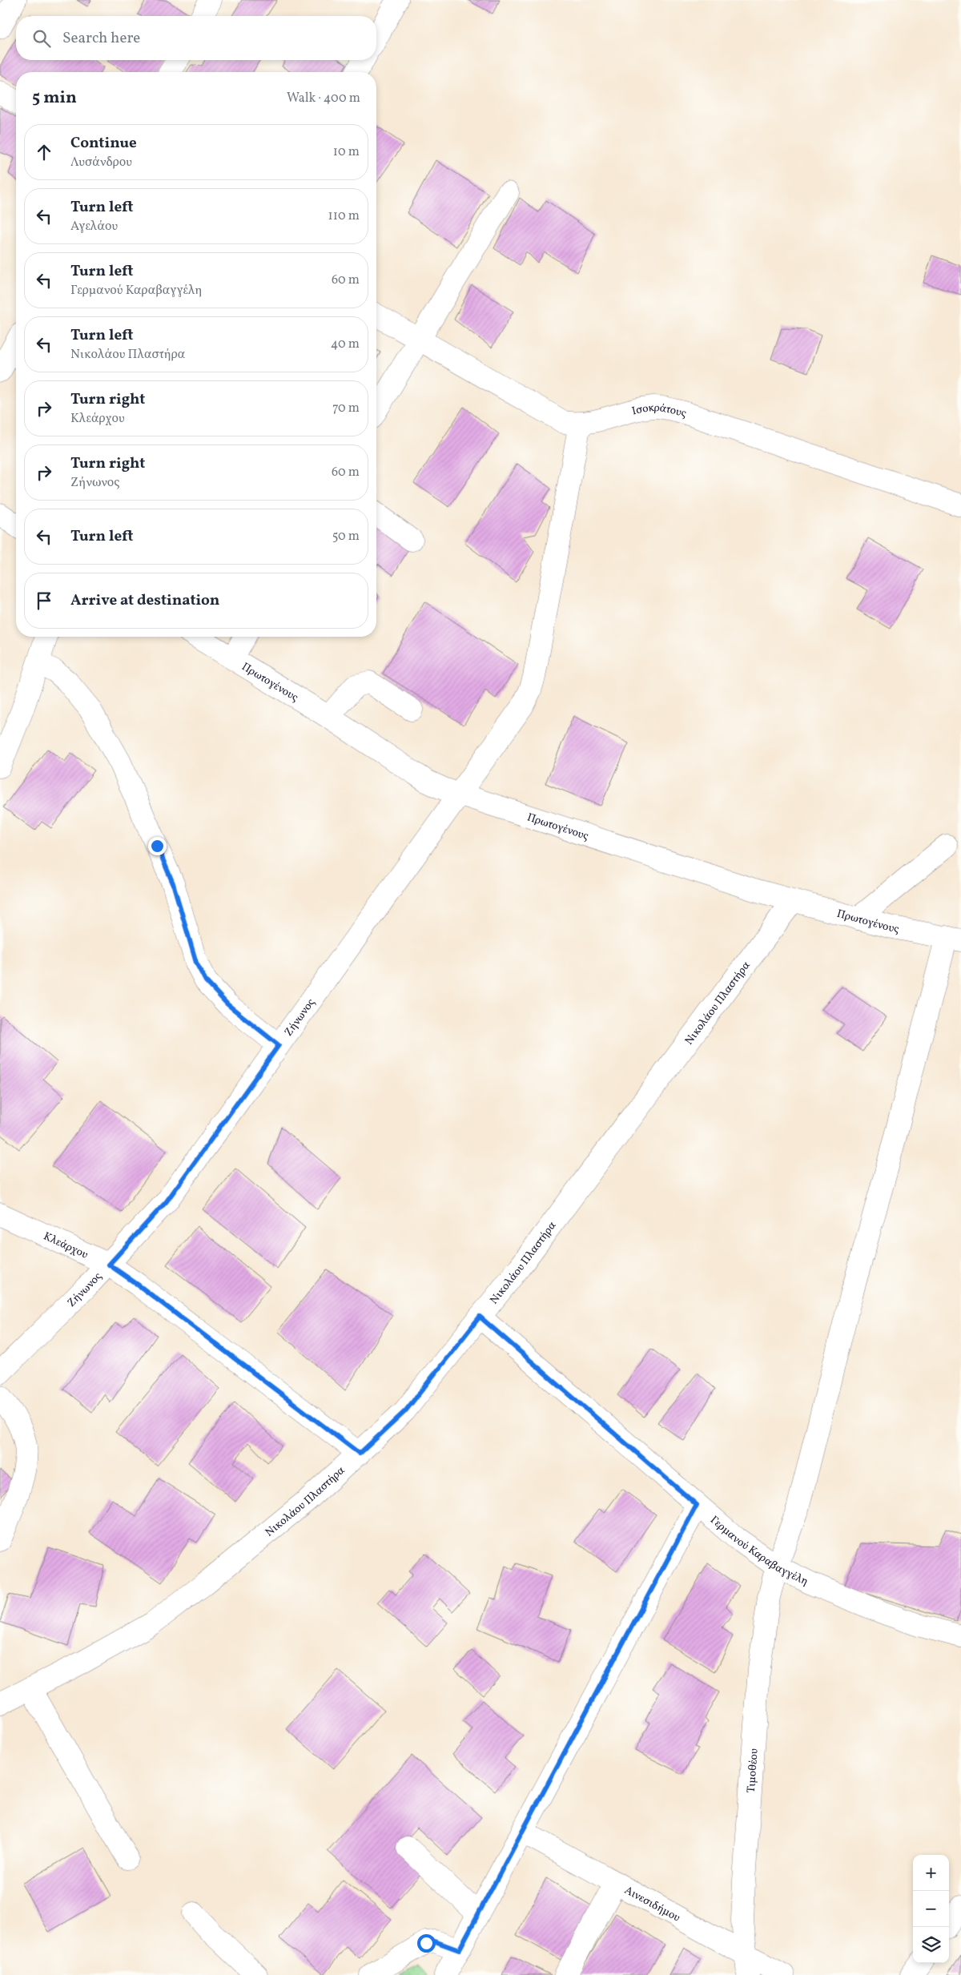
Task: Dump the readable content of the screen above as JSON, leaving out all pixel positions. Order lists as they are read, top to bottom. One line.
{"streets":{"street":["Ισοκράτους","Πρωτογένους","Νικολάου Πλαστήρα","Ζήνωνος","Κλεάρχου","Γερμανού Καραβαγγέλη","Τιμοθέου","Αινεσιδήμου"]},"crossings":[["Ισοκράτους","Ζήνωνος"],["Πρωτογένους","Νικολάου Πλαστήρα"],["Πρωτογένους","Ζήνωνος"],["Πρωτογένους","Τιμοθέου"],["Νικολάου Πλαστήρα","Κλεάρχου"],["Νικολάου Πλαστήρα","Γερμανού Καραβαγγέλη"],["Ζήνωνος","Κλεάρχου"],["Γερμανού Καραβαγγέλη","Τιμοθέου"],["Τιμοθέου","Αινεσιδήμου"]],"page":{"search":"Search here","heading":["5 min","Walk · 400 m"],"list":[["Continue","Λυσάνδρου","10 m"],["Turn left","Αγελάου","110 m"],["Turn left","Γερμανού Καραβαγγέλη","60 m"],["Turn left","Νικολάου Πλαστήρα","40 m"],["Turn right","Κλεάρχου","70 m"],["Turn right","Ζήνωνος","60 m"],["Turn left","50 m"],"Arrive at destination"],"map_buttons":["+","−"]}}
